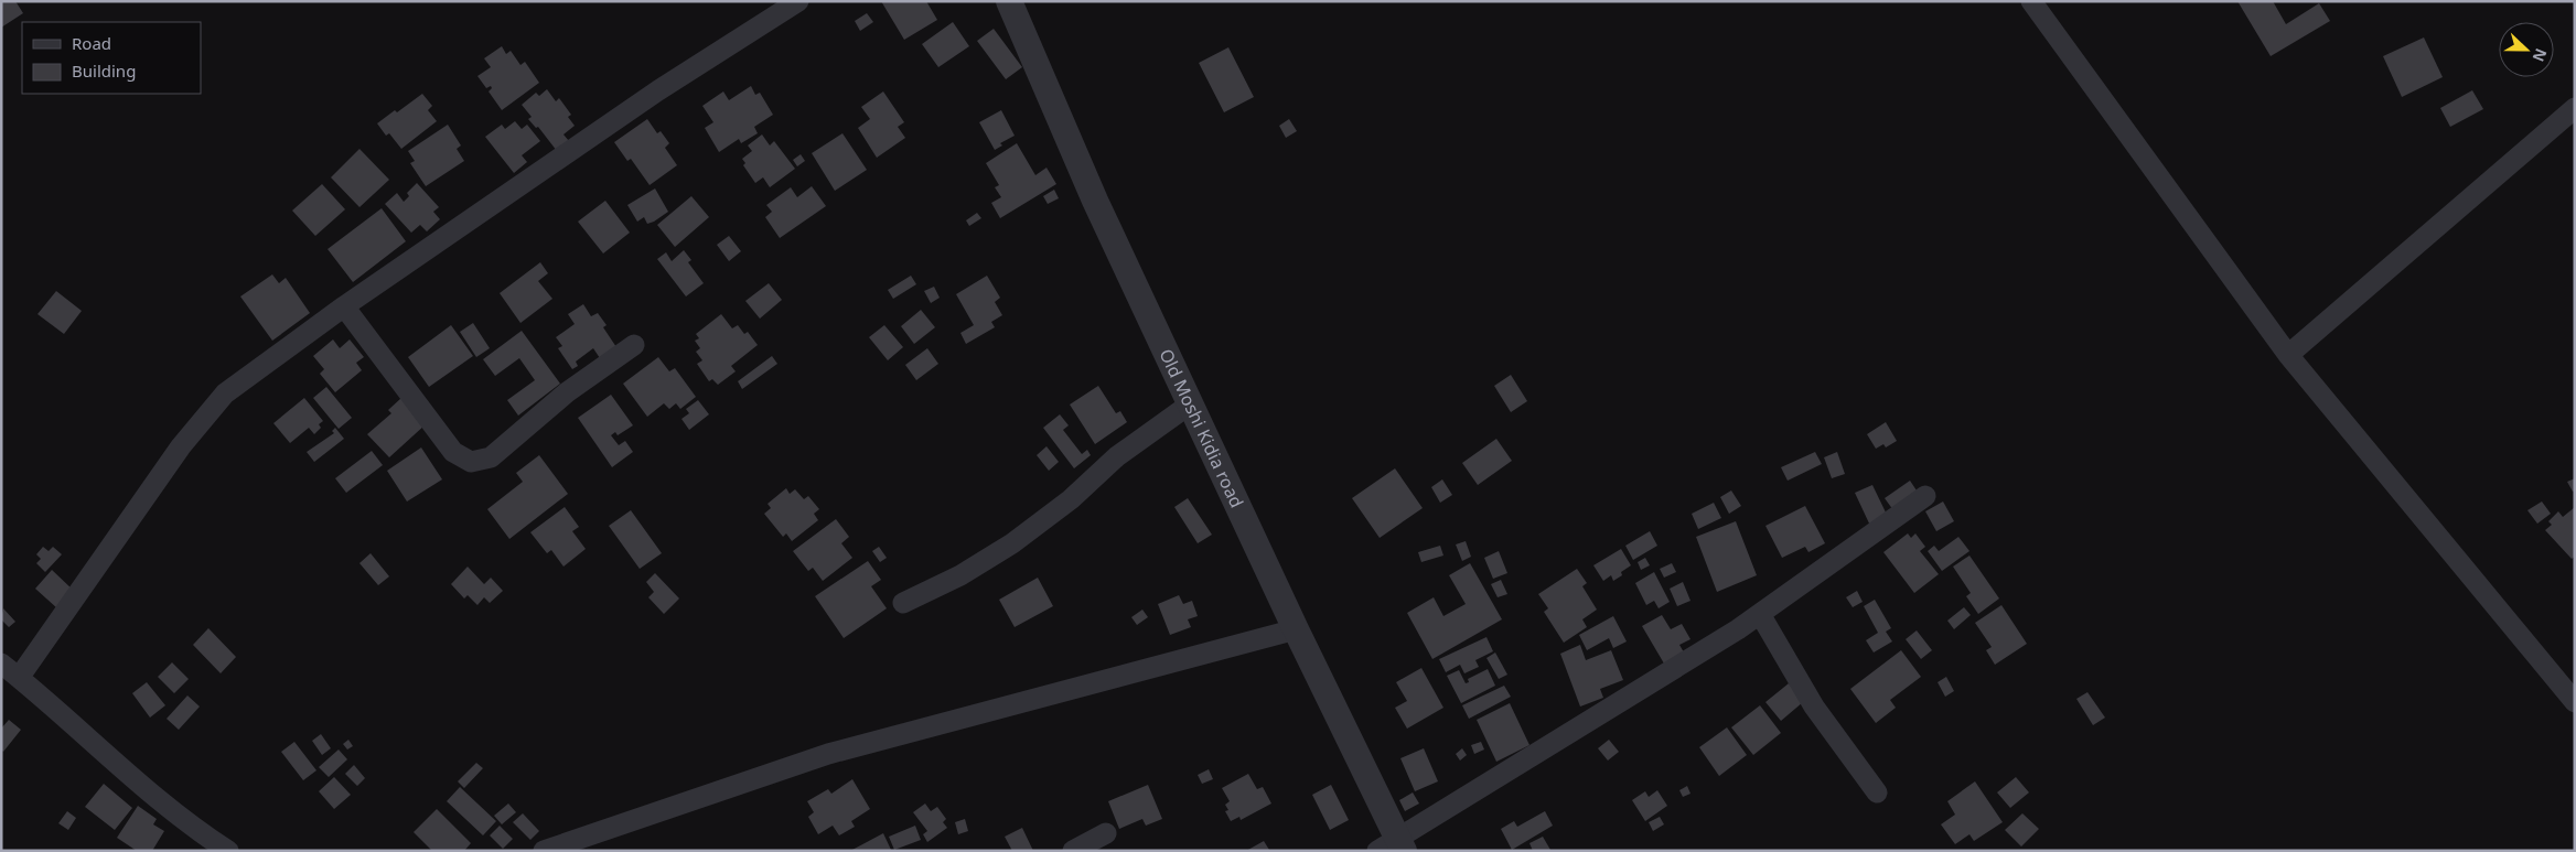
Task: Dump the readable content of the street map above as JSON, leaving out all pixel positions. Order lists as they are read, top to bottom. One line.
{"streets":{"street":["Old Moshi Kidia road"]},"legend":["Road","Building"],"north":"right"}
